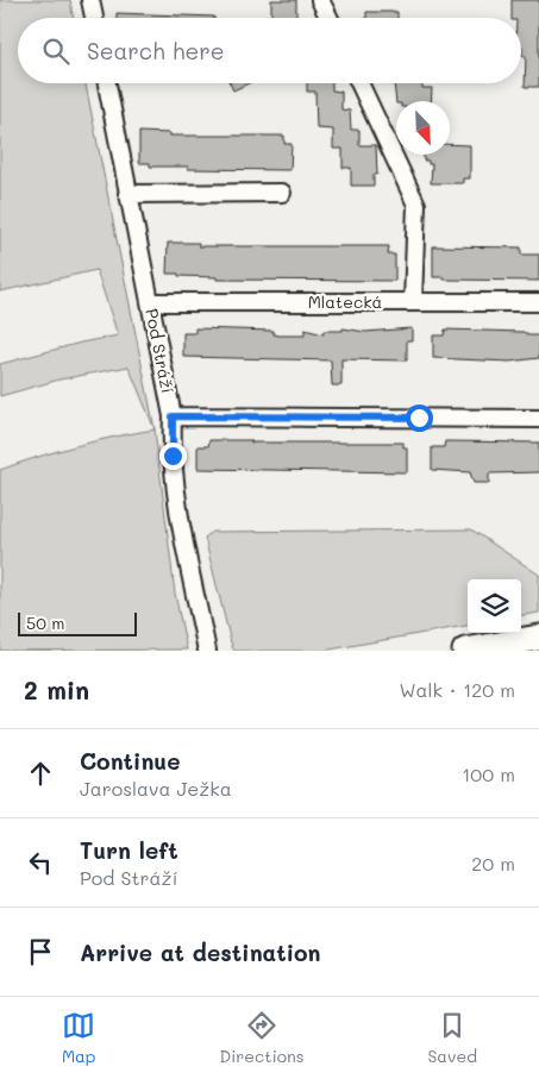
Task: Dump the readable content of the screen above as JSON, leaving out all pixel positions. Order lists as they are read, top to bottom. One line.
{"streets":{"street":["Mlatecká","Pod Stráží"]},"crossings":[["Mlatecká","Pod Stráží"]],"scale_bar":"50 m","north":"bottom right","page":{"search":"Search here","scale":"50 m","heading":["2 min","Walk · 120 m"],"list":[["Continue","Jaroslava Ježka","100 m"],["Turn left","Pod Stráží","20 m"],"Arrive at destination"],"nav":["Map","Directions","Saved"]}}
